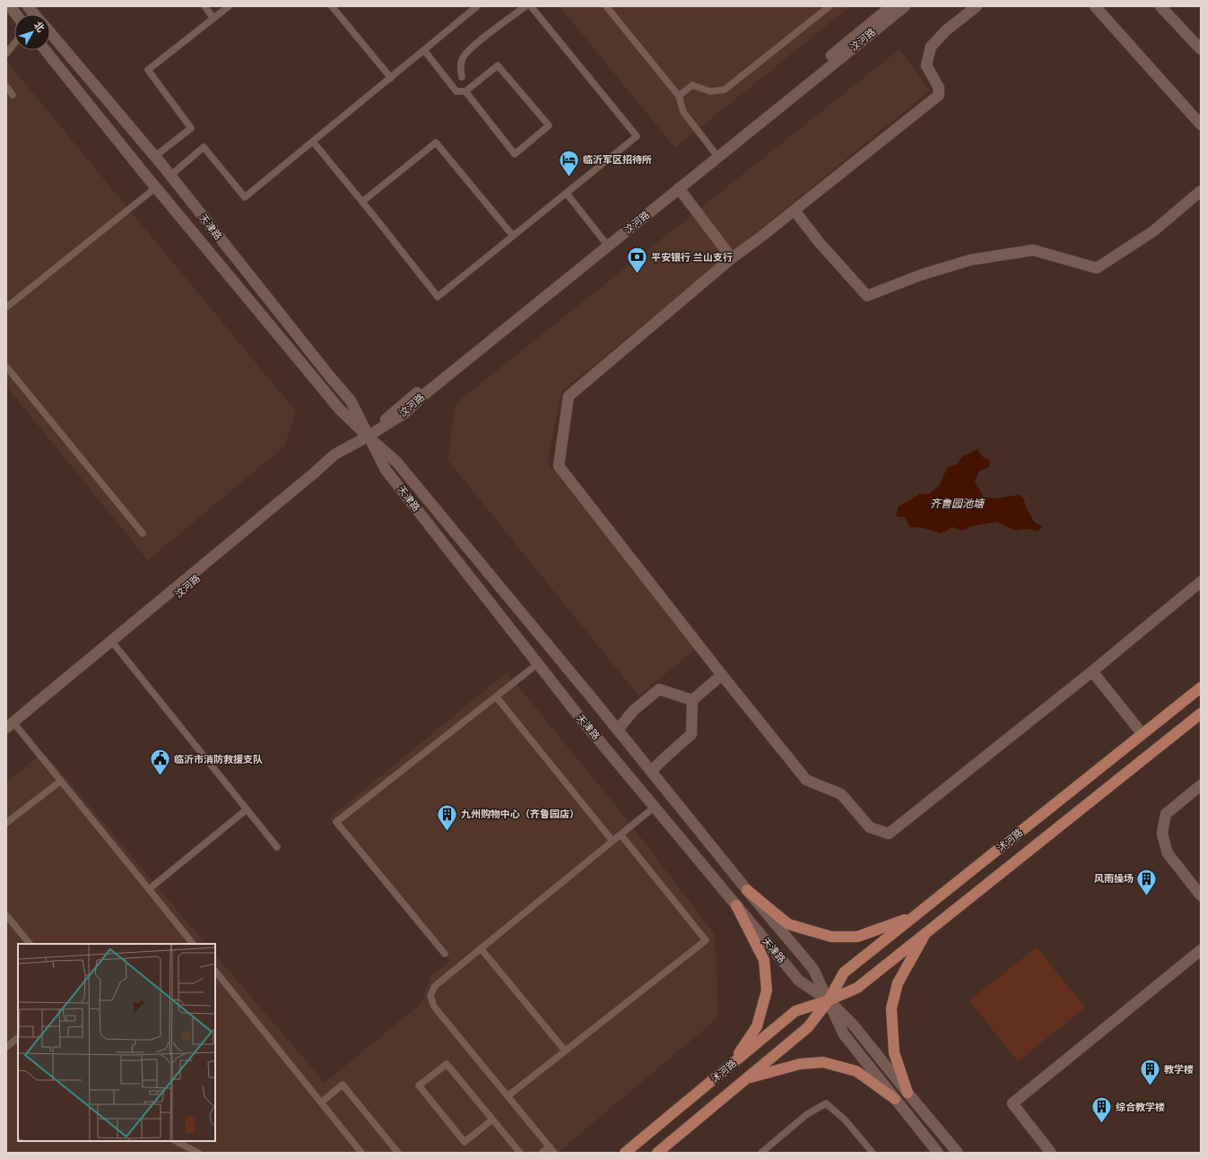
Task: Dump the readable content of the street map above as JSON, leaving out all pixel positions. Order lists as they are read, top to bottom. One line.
{"streets":{"main road":["沭河路"],"street":["汶河路","天津路"]},"crossings":[["汶河路","天津路"],["天津路","沭河路"]],"water":["齐鲁园池塘"],"places":{"hotel":["临沂军区招待所"],"bank":["平安银行 兰山支行"],"public building":["临沂市消防救援支队"],"building":["九州购物中心（齐鲁园店）","风雨操场","教学楼","综合教学楼"]},"north":"top right"}
